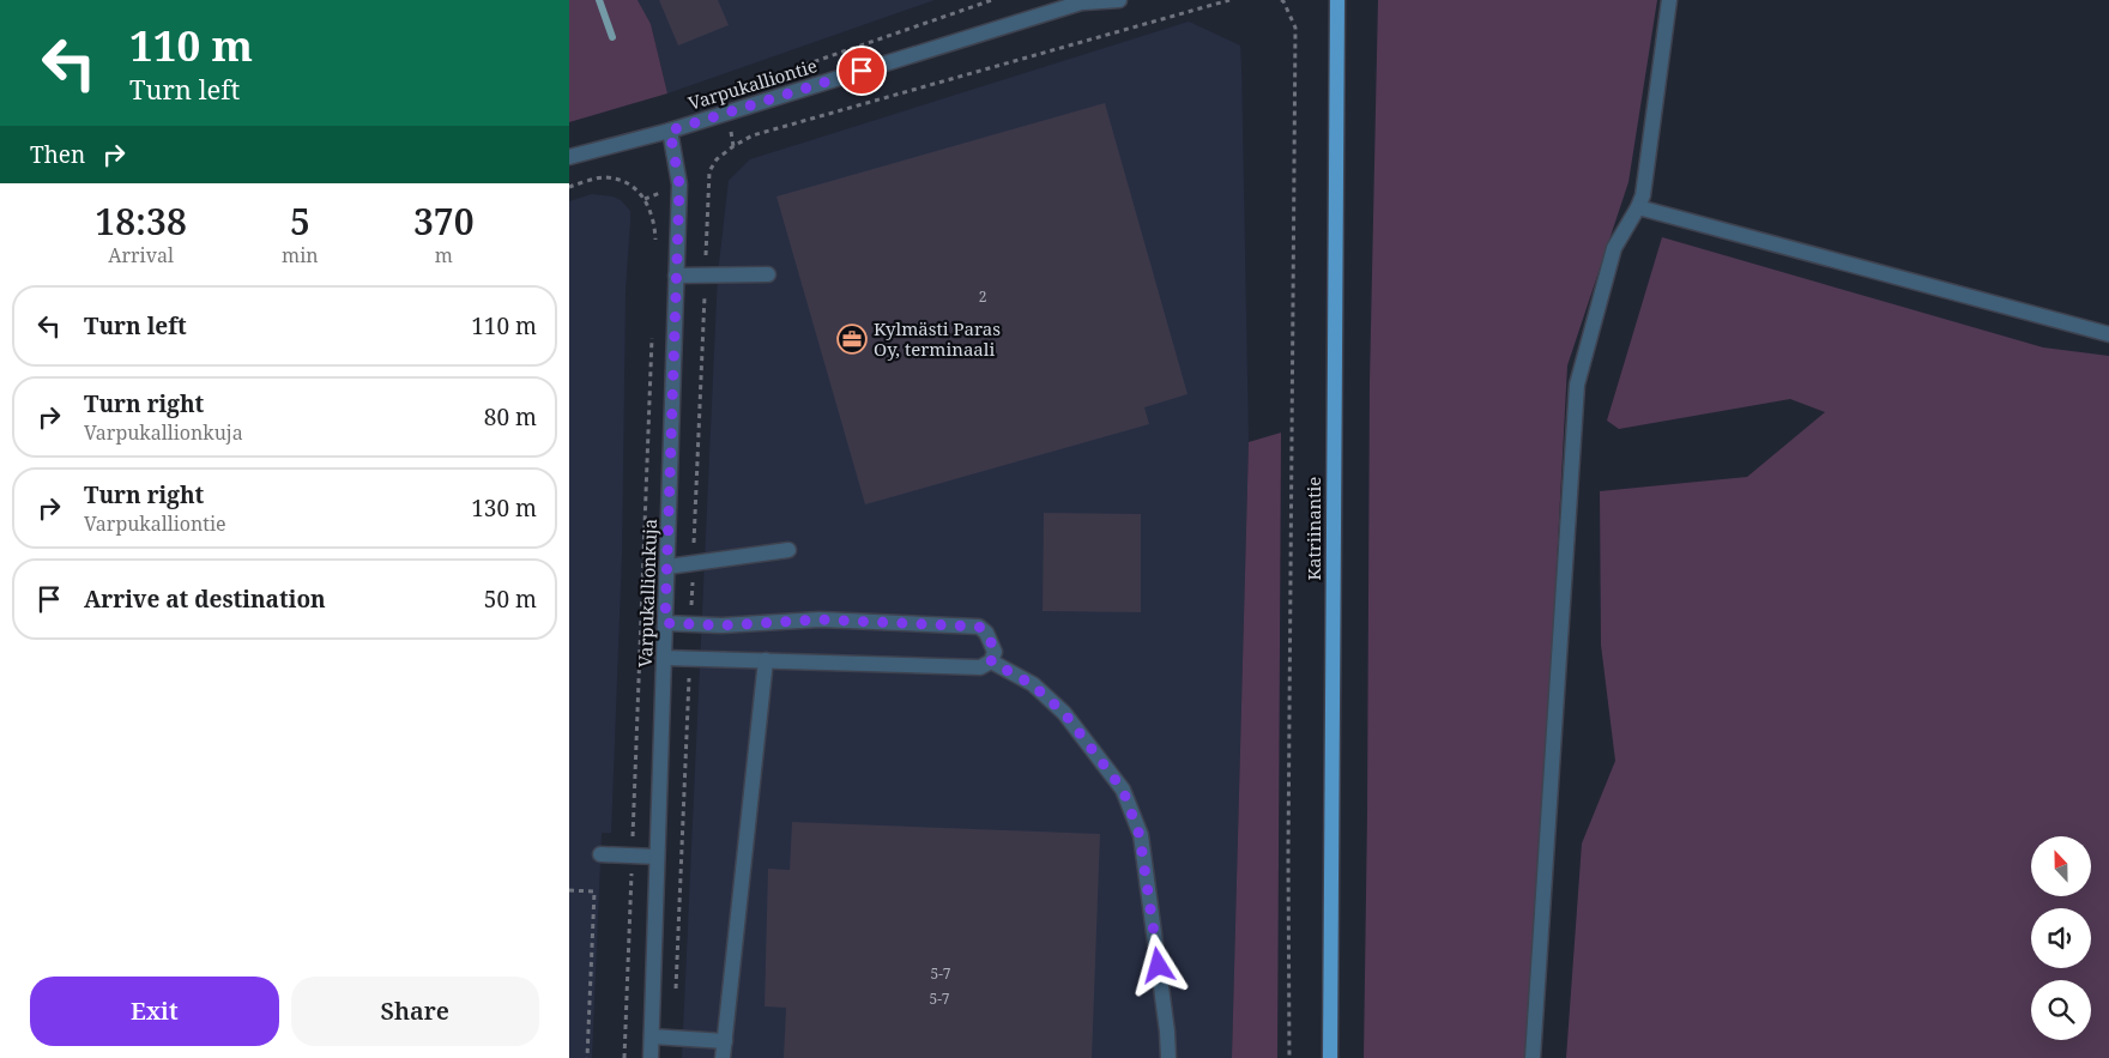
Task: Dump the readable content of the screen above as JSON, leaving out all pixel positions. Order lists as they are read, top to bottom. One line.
{"streets":{"main road":["Katriinantie"],"street":["Varpukalliontie","Varpukallionkuja"]},"crossings":[["Varpukalliontie","Varpukallionkuja"]],"places":{"office":["Kylmästi Paras Oy, terminaali"]},"house_numbers":["2","5-7","5-7"],"north":"top","page":{"turn":["110 m","Turn left"],"then":"Then","eta":["18:38","Arrival","5","min","370","m"],"list":[{"name":"Turn left","value":"110 m"},{"name":"Turn right","note":"Varpukallionkuja","value":"80 m"},{"name":"Turn right","note":"Varpukalliontie","value":"130 m"},{"name":"Arrive at destination","value":"50 m"}],"buttons":["Exit","Share"]}}
